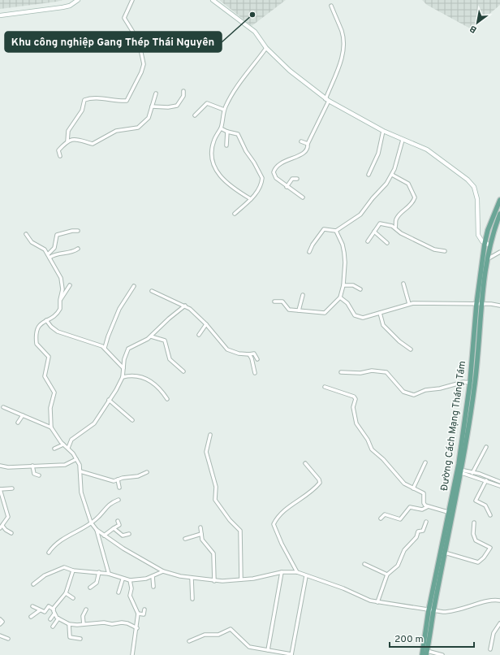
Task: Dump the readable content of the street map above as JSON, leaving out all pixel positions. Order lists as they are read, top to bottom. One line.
{"streets":{"main road":["Đường Cách Mạng Tháng Tám"]},"places":["Khu công nghiệp Gang Thép Thái Nguyên"],"scale_bar":"200 m","north":"bottom left"}
